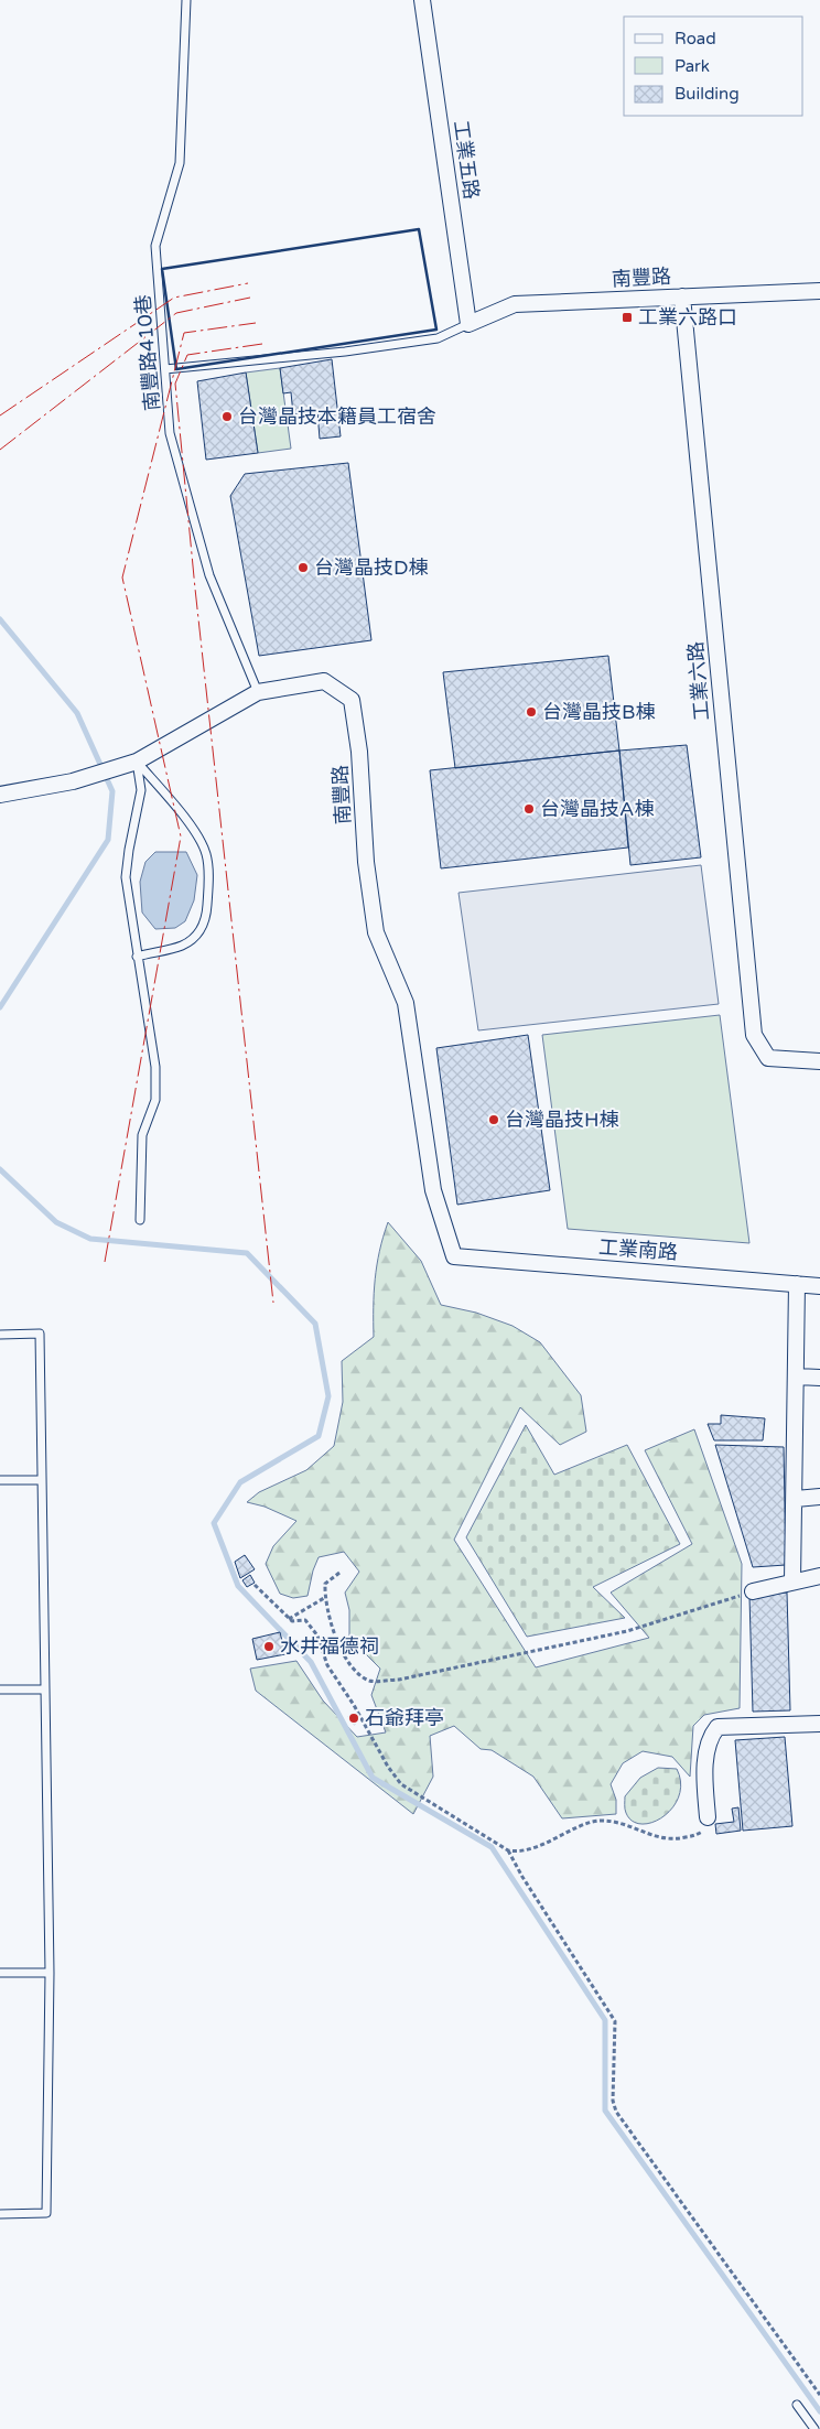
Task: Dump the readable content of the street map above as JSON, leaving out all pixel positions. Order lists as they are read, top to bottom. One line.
{"streets":{"street":["工業五路","南豐路","工業六路","工業南路"],"lane":["南豐路410巷"]},"crossings":[["工業五路","南豐路"],["南豐路","南豐路410巷"],["南豐路","工業六路"],["南豐路","工業南路"]],"places":{"transit":["工業六路口"],"other":["台灣晶技本籍員工宿舍","台灣晶技D棟","台灣晶技B棟","台灣晶技A棟","台灣晶技H棟","水井福德祠","石爺拜亭"]},"legend":["Road","Park","Building"]}
